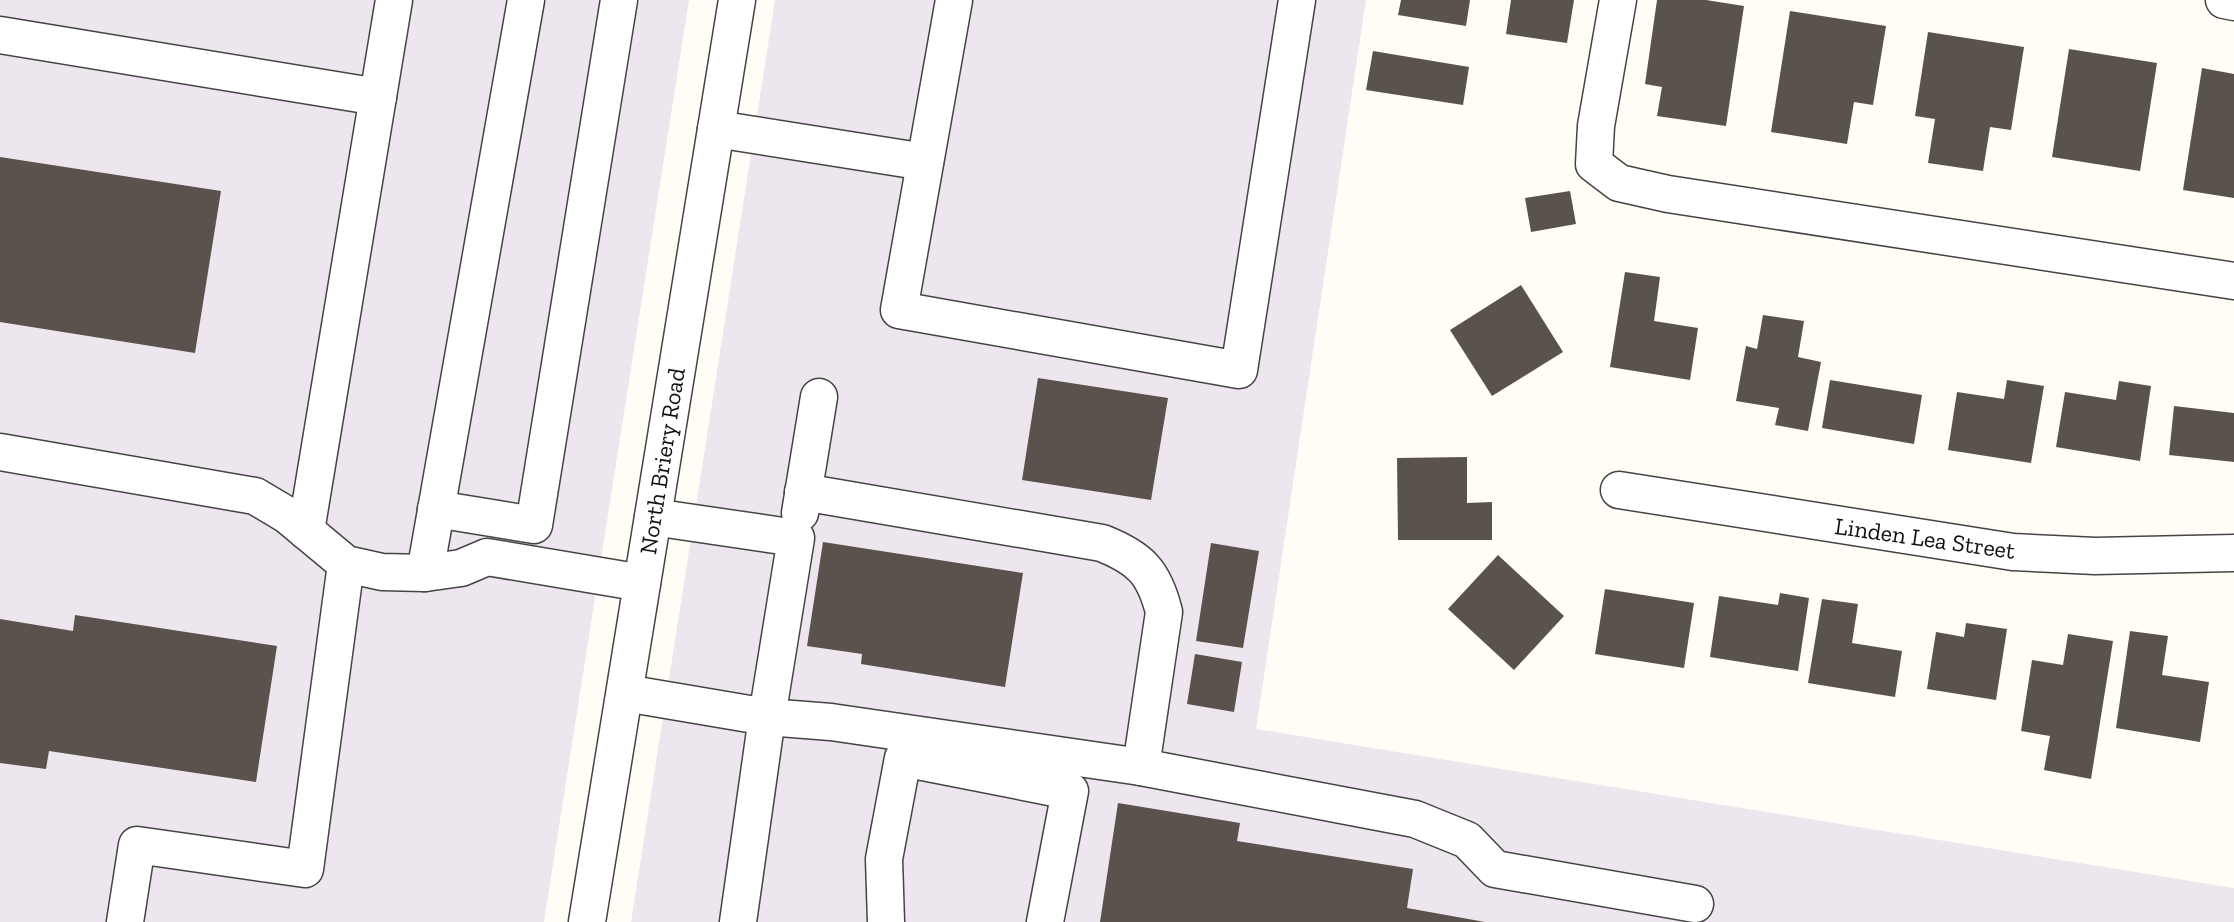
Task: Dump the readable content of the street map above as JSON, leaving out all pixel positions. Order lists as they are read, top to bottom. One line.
{"streets":{"street":["North Briery Road","Linden Lea Street"]}}
